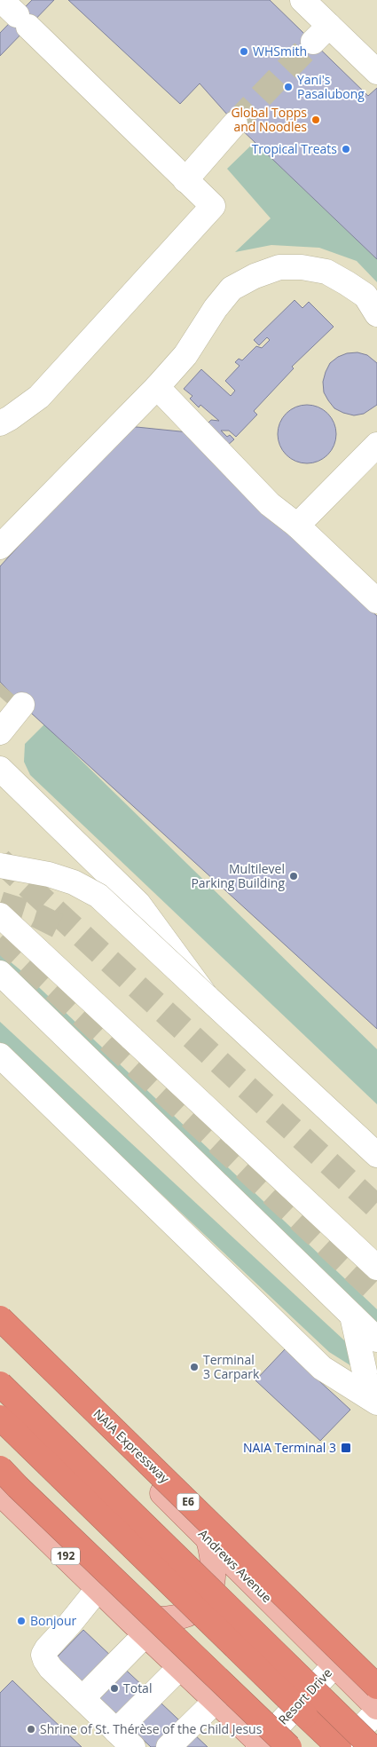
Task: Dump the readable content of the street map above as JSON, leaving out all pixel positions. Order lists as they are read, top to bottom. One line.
{"streets":{"highway":["NAIA Expressway","E6"],"main road":["192","Andrews Avenue"],"lane":["Resort Drive"]},"crossings":[["192","Resort Drive"],["Andrews Avenue","Resort Drive"]],"places":{"other":["WHSmith","Yani's Pasalubong","Global Topps and Noodles","Tropical Treats","Multilevel Parking Building","Terminal 3 Carpark","Bonjour","Total","Shrine of St. Thérèse of the Child Jesus"],"transit":["NAIA Terminal 3"]}}
